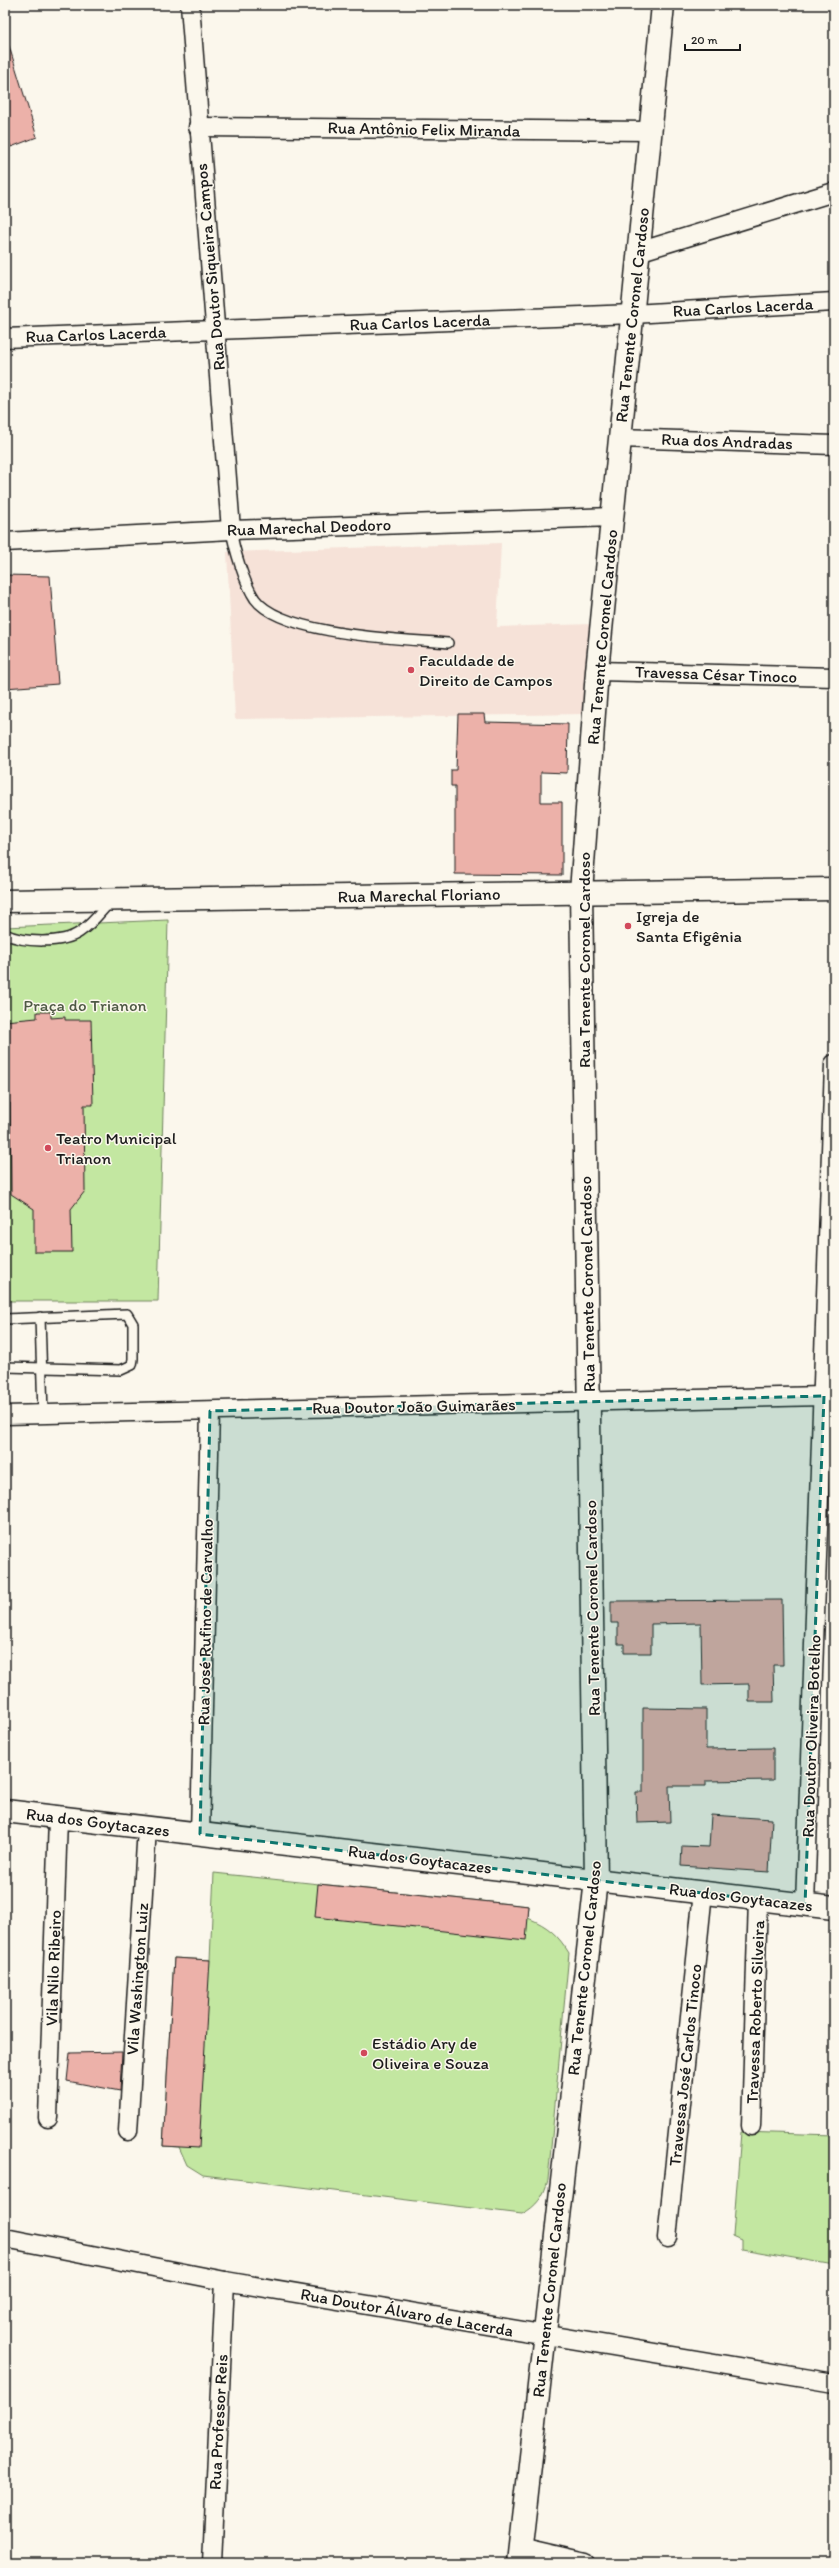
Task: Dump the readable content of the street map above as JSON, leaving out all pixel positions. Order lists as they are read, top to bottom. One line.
{"streets":{"main road":["Rua Tenente Coronel Cardoso","Rua Marechal Floriano","Rua dos Goytacazes"],"street":["Rua Antônio Felix Miranda","Rua Doutor Siqueira Campos","Rua Carlos Lacerda","Rua dos Andradas","Rua Marechal Deodoro","Travessa César Tinoco","Rua Doutor João Guimarães","Rua José Rufino de Carvalho","Rua Doutor Oliveira Botelho","Vila Nilo Ribeiro","Vila Washington Luiz","Travessa Roberto Silveira","Travessa José Carlos Tinoco","Rua Doutor Álvaro de Lacerda","Rua Professor Reis"]},"crossings":[["Rua Antônio Felix Miranda","Rua Doutor Siqueira Campos"],["Rua Antônio Felix Miranda","Rua Tenente Coronel Cardoso"],["Rua Doutor Siqueira Campos","Rua Carlos Lacerda"],["Rua Doutor Siqueira Campos","Rua Marechal Deodoro"],["Rua Carlos Lacerda","Rua Tenente Coronel Cardoso"],["Rua Tenente Coronel Cardoso","Rua dos Andradas"],["Rua Tenente Coronel Cardoso","Rua Marechal Deodoro"],["Rua Tenente Coronel Cardoso","Travessa César Tinoco"],["Rua Tenente Coronel Cardoso","Rua Marechal Floriano"],["Rua Tenente Coronel Cardoso","Rua Doutor João Guimarães"],["Rua Tenente Coronel Cardoso","Rua dos Goytacazes"],["Rua Tenente Coronel Cardoso","Rua Doutor Álvaro de Lacerda"],["Rua Doutor João Guimarães","Rua José Rufino de Carvalho"],["Rua Doutor João Guimarães","Rua Doutor Oliveira Botelho"],["Rua José Rufino de Carvalho","Rua dos Goytacazes"],["Rua Doutor Oliveira Botelho","Rua dos Goytacazes"],["Rua dos Goytacazes","Vila Nilo Ribeiro"],["Rua dos Goytacazes","Vila Washington Luiz"],["Rua dos Goytacazes","Travessa Roberto Silveira"],["Rua dos Goytacazes","Travessa José Carlos Tinoco"],["Rua Doutor Álvaro de Lacerda","Rua Professor Reis"]],"parks":["Praça do Trianon"],"places":["Faculdade de Direito de Campos","Igreja de Santa Efigênia","Teatro Municipal Trianon","Estádio Ary de Oliveira e Souza"],"scale_bar":"20 m"}
